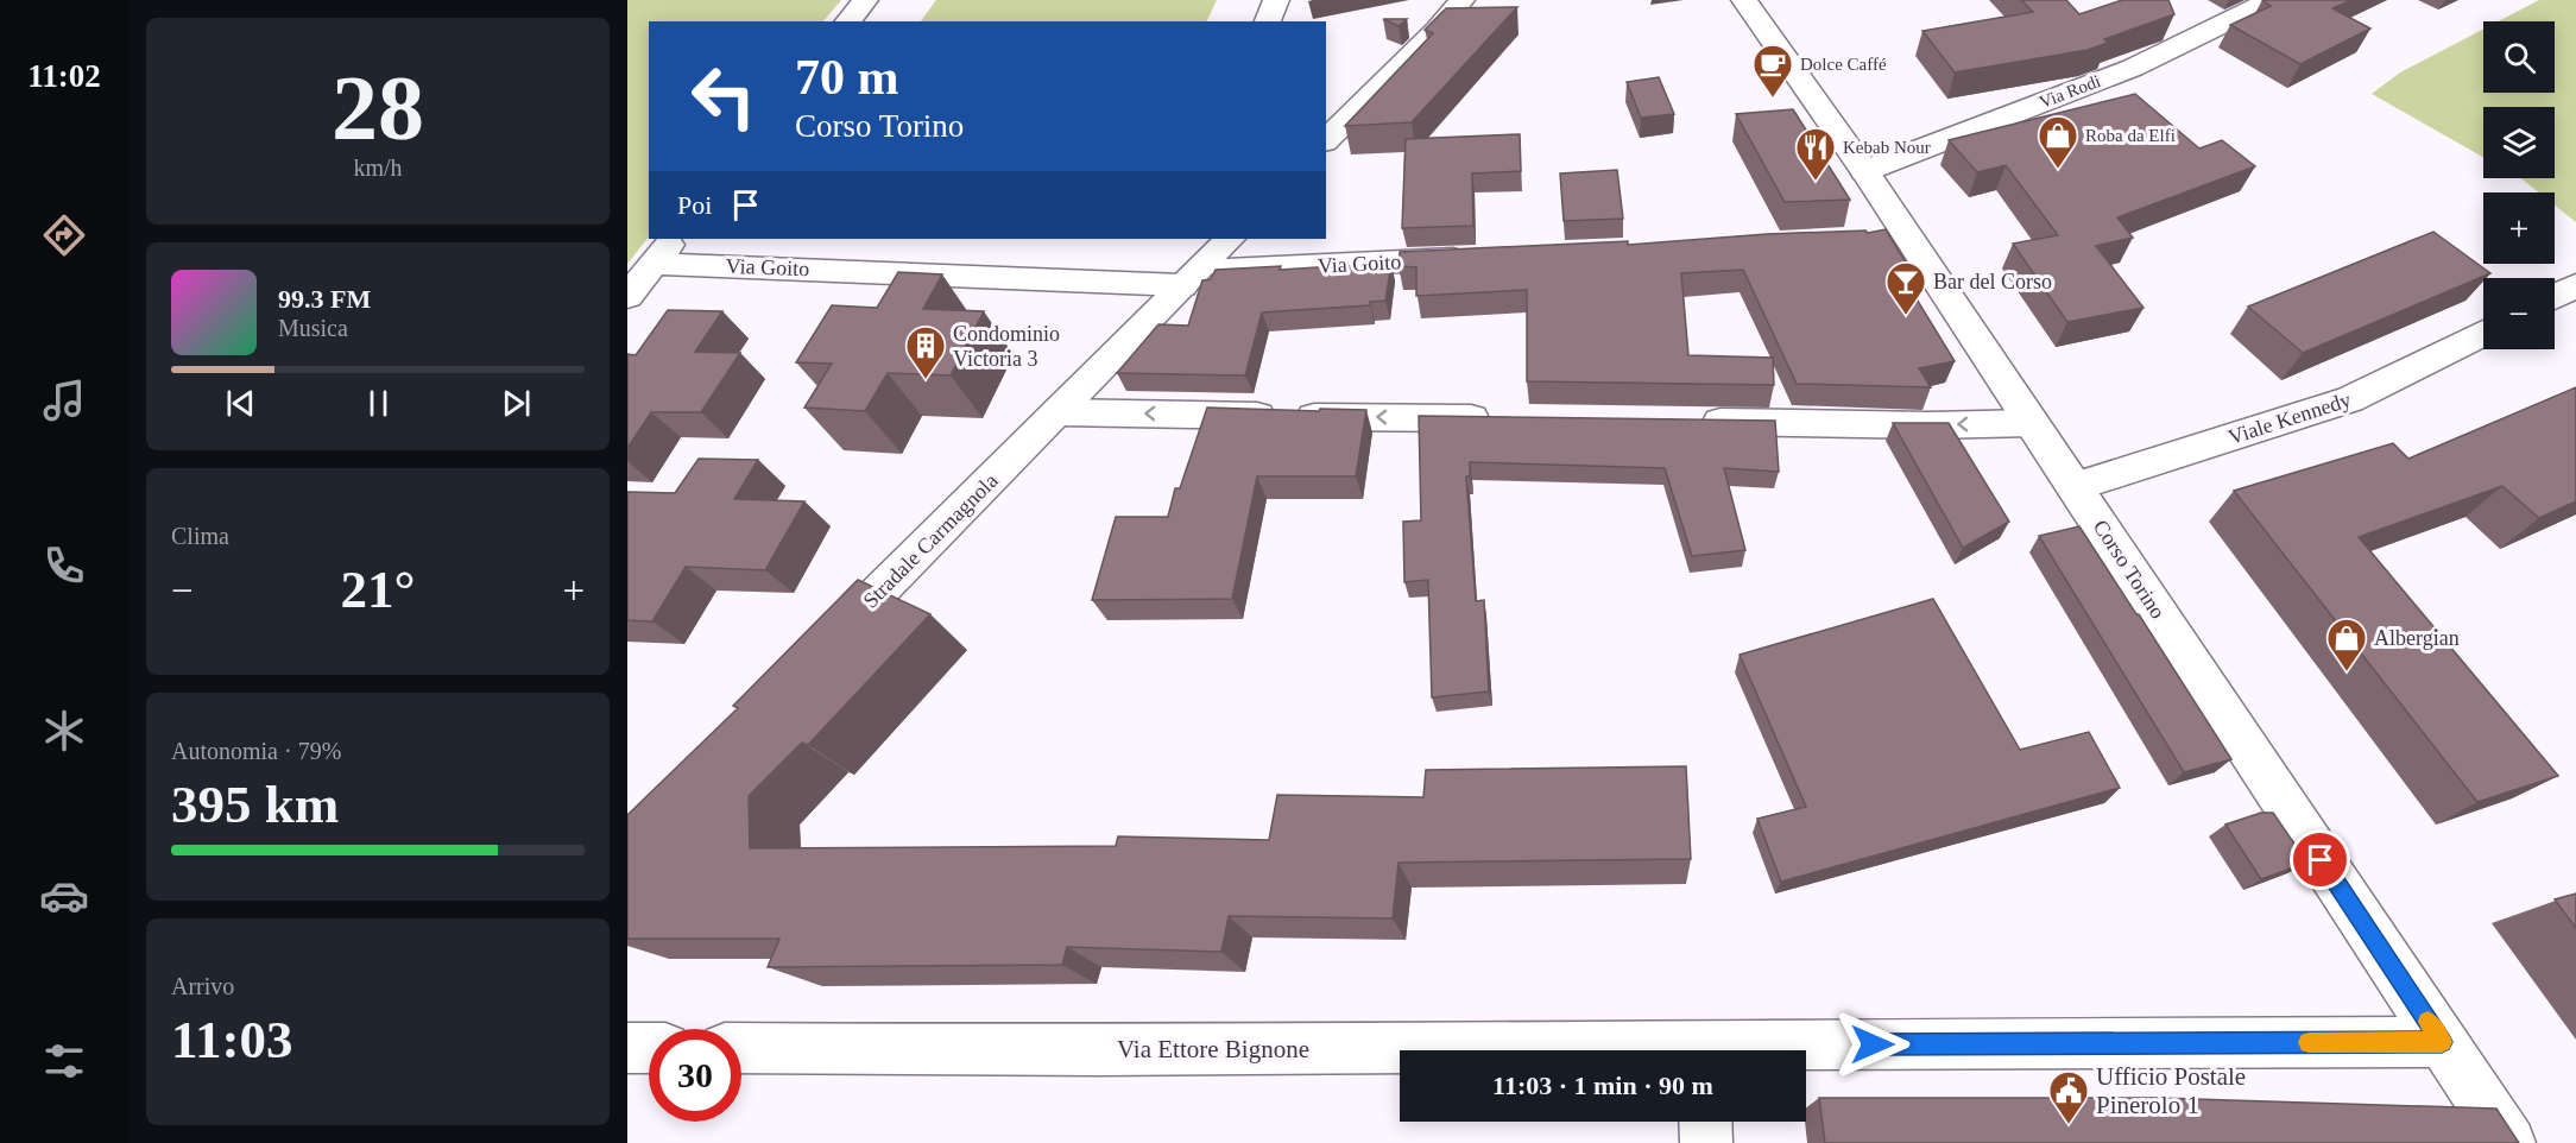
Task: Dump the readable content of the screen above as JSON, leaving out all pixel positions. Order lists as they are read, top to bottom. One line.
{"streets":{"street":["Via Rodi","Via Goito","Viale Kennedy","Stradale Carmagnola","Corso Torino","Via Ettore Bignone"]},"crossings":[["Via Rodi","Corso Torino"],["Via Goito","Stradale Carmagnola"],["Viale Kennedy","Corso Torino"],["Corso Torino","Via Ettore Bignone"]],"places":{"cafe":["Dolce Caffé"],"shop":["Roba da Elfi","Albergian"],"restaurant":["Kebab Nour"],"bar":["Bar del Corso"],"building":["Condominio Victoria 3"],"public building":["Ufficio Postale Pinerolo 1"]},"page":{"tabs":"11:02","tile":[["28","km/h"],"Clima",["Autonomia · 79%","395 km"],["Arrivo","11:03"]],"map_buttons":["+","−"],"turn":["70 m","Corso Torino"],"then":"Poi","song":["99.3 FM","Musica"],"heat":["−","21°","+"],"limit":"30","trip":"11:03 · 1 min · 90 m"}}
